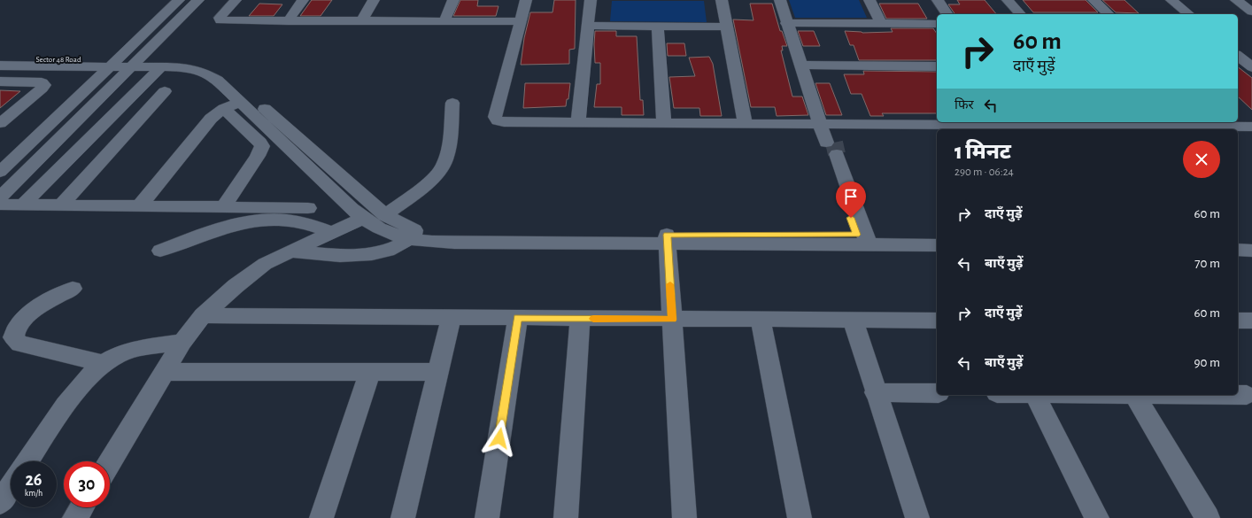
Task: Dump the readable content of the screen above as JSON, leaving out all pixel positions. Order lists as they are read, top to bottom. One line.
{"streets":{"street":["Sector 48 Road"]},"page":{"turn":["60 m","दाएँ मुड़ें"],"then":"फिर","heading":["1 मिनट","290 m · 06:24"],"list":[{"name":"दाएँ मुड़ें","value":"60 m"},{"name":"बाएँ मुड़ें","value":"70 m"},{"name":"दाएँ मुड़ें","value":"60 m"},{"name":"बाएँ मुड़ें","value":"90 m"}],"speed":"26 km/h","limit":"30"}}
